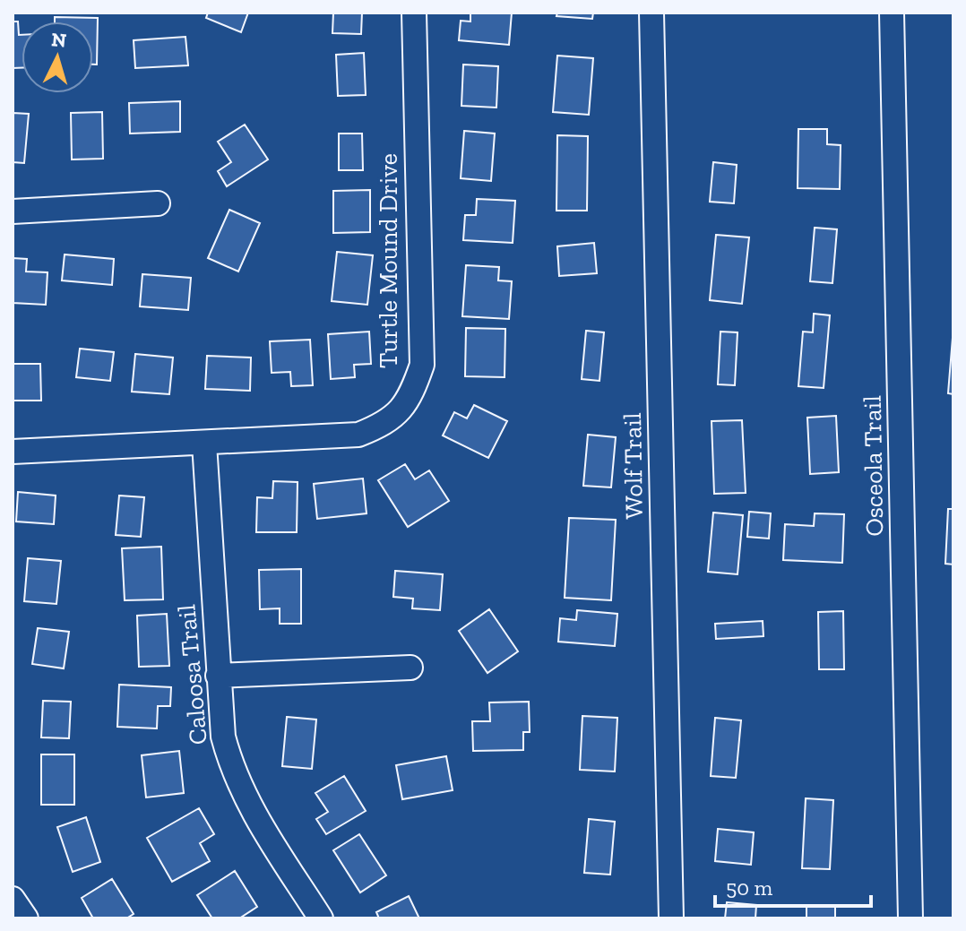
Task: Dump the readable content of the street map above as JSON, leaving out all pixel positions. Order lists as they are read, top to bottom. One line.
{"streets":{"street":["Turtle Mound Drive","Wolf Trail","Osceola Trail","Caloosa Trail"]},"crossings":[["Turtle Mound Drive","Caloosa Trail"]],"scale_bar":"50 m","north":"top"}
